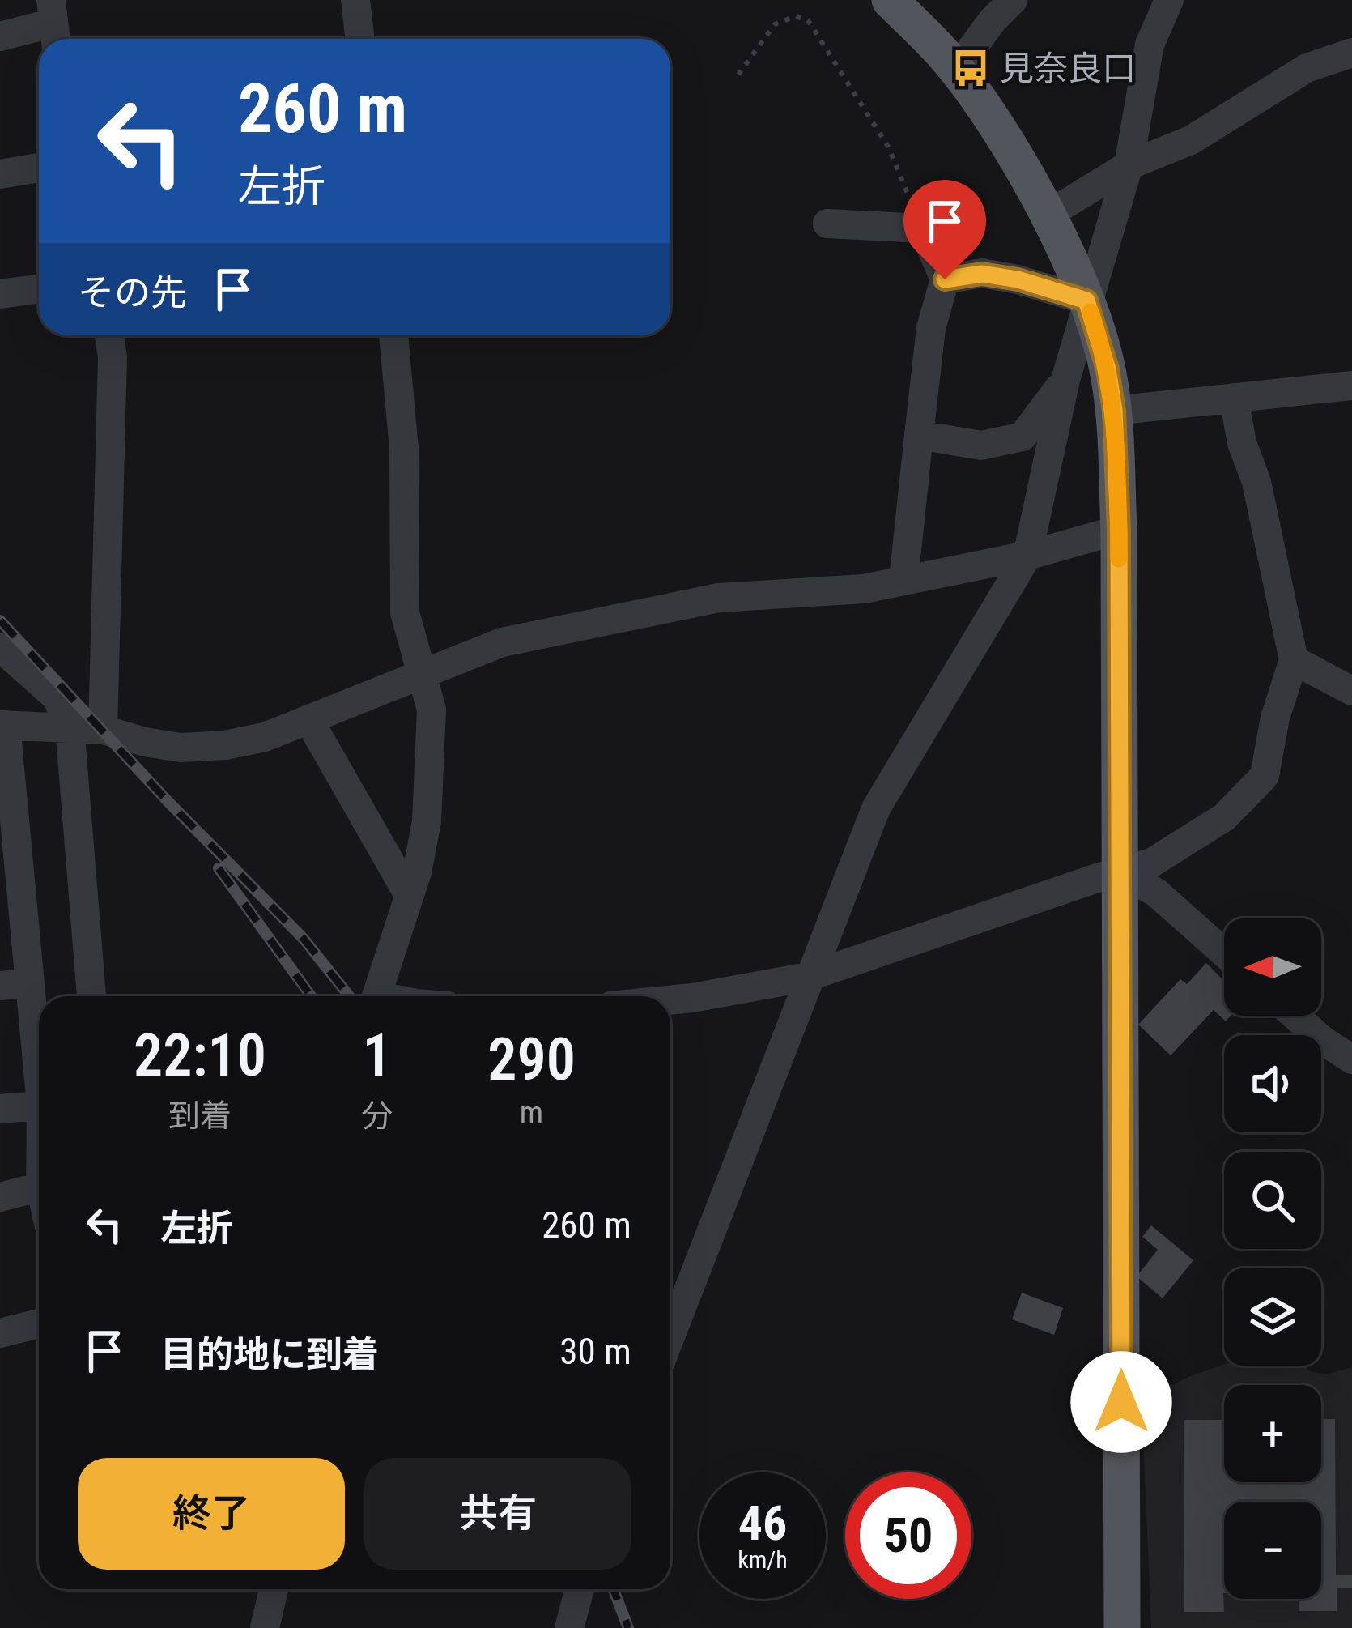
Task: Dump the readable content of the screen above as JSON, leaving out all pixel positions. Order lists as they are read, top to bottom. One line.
{"places":{"bus stop":["見奈良口"]},"north":"left","page":{"turn":["260 m","左折"],"then":"その先","map_buttons":["+","−"],"eta":["22:10","到着","1","分","290","m"],"list":[{"name":"左折","value":"260 m"},{"name":"目的地に到着","value":"30 m"}],"buttons":["終了","共有"],"speed":"46 km/h","limit":"50"}}
